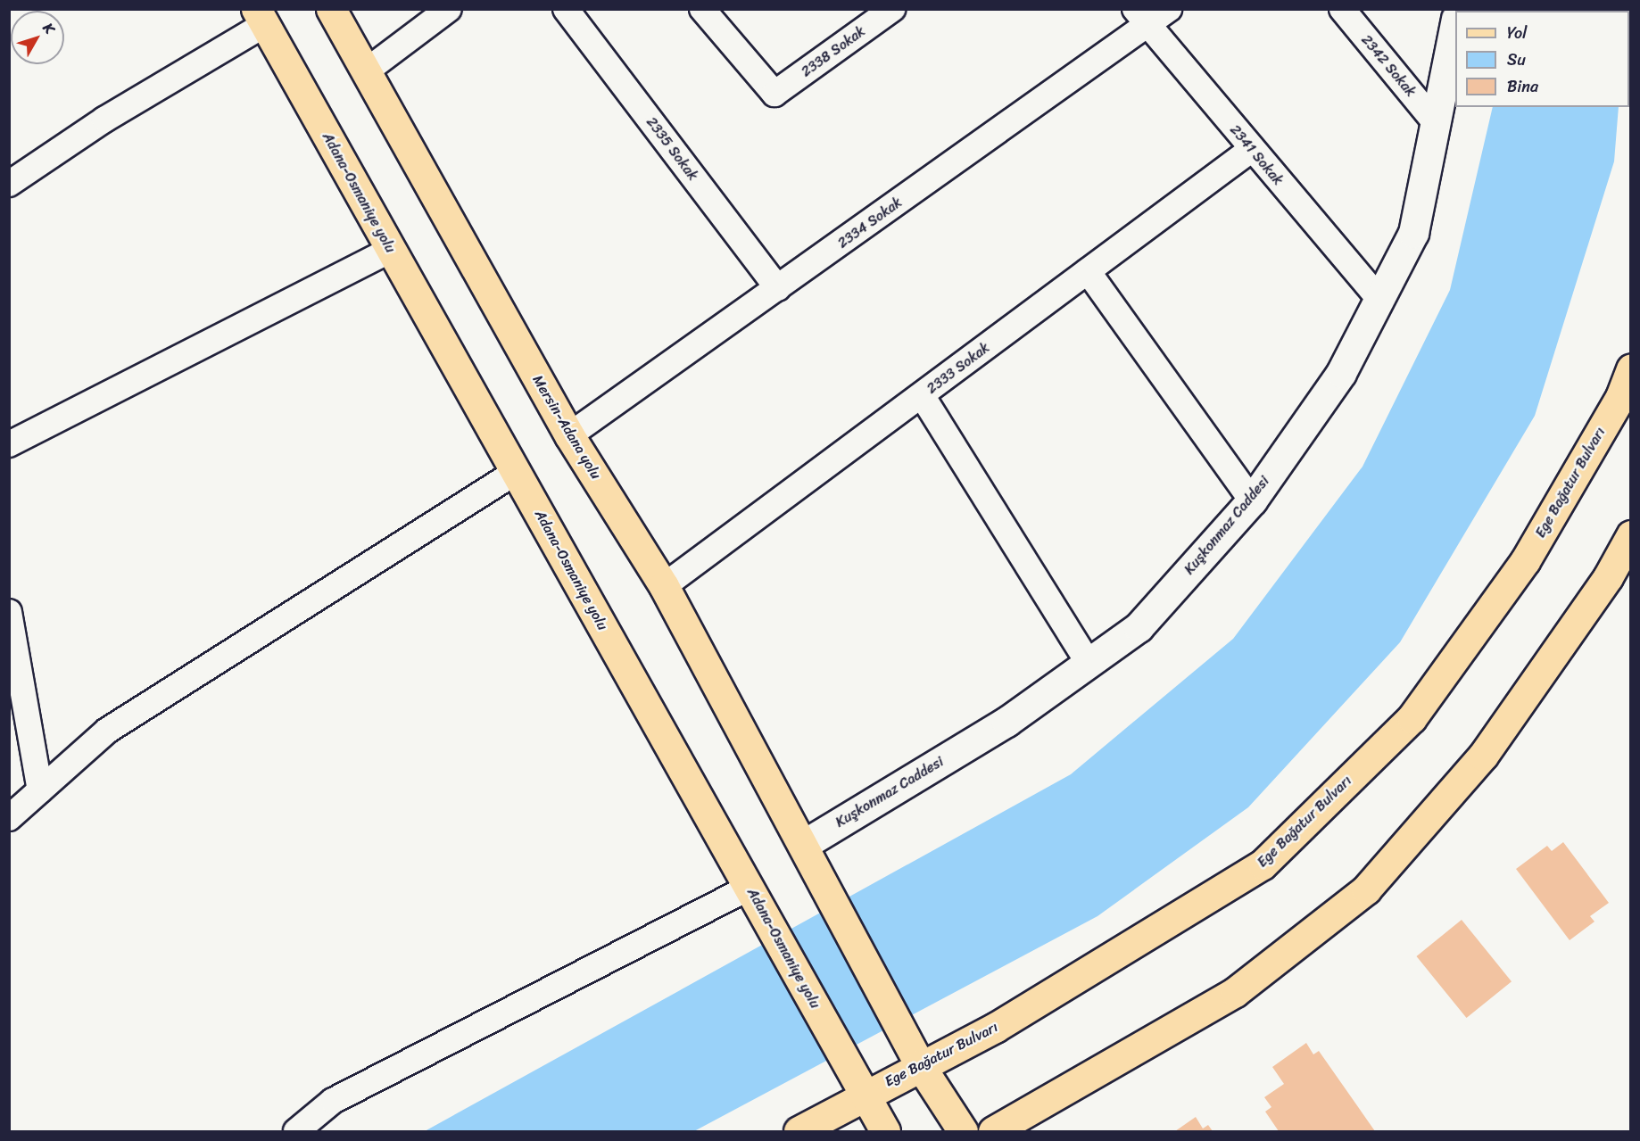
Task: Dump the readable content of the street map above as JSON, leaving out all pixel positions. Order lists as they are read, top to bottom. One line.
{"streets":{"main road":["Adana-Osmaniye yolu","Mersin-Adana yolu","Ege Bağatur Bulvarı"],"street":["2338 Sokak","2342 Sokak","2335 Sokak","2341 Sokak","2334 Sokak","2333 Sokak","Kuşkonmaz Caddesi"]},"crossings":[["2342 Sokak","Kuşkonmaz Caddesi"],["2335 Sokak","2334 Sokak"],["2341 Sokak","2334 Sokak"],["2341 Sokak","2333 Sokak"],["2341 Sokak","Kuşkonmaz Caddesi"],["Adana-Osmaniye yolu","Ege Bağatur Bulvarı"],["2334 Sokak","Mersin-Adana yolu"],["2333 Sokak","Mersin-Adana yolu"],["Mersin-Adana yolu","Kuşkonmaz Caddesi"]],"legend":["Yol","Su","Bina"],"north":"top right"}
